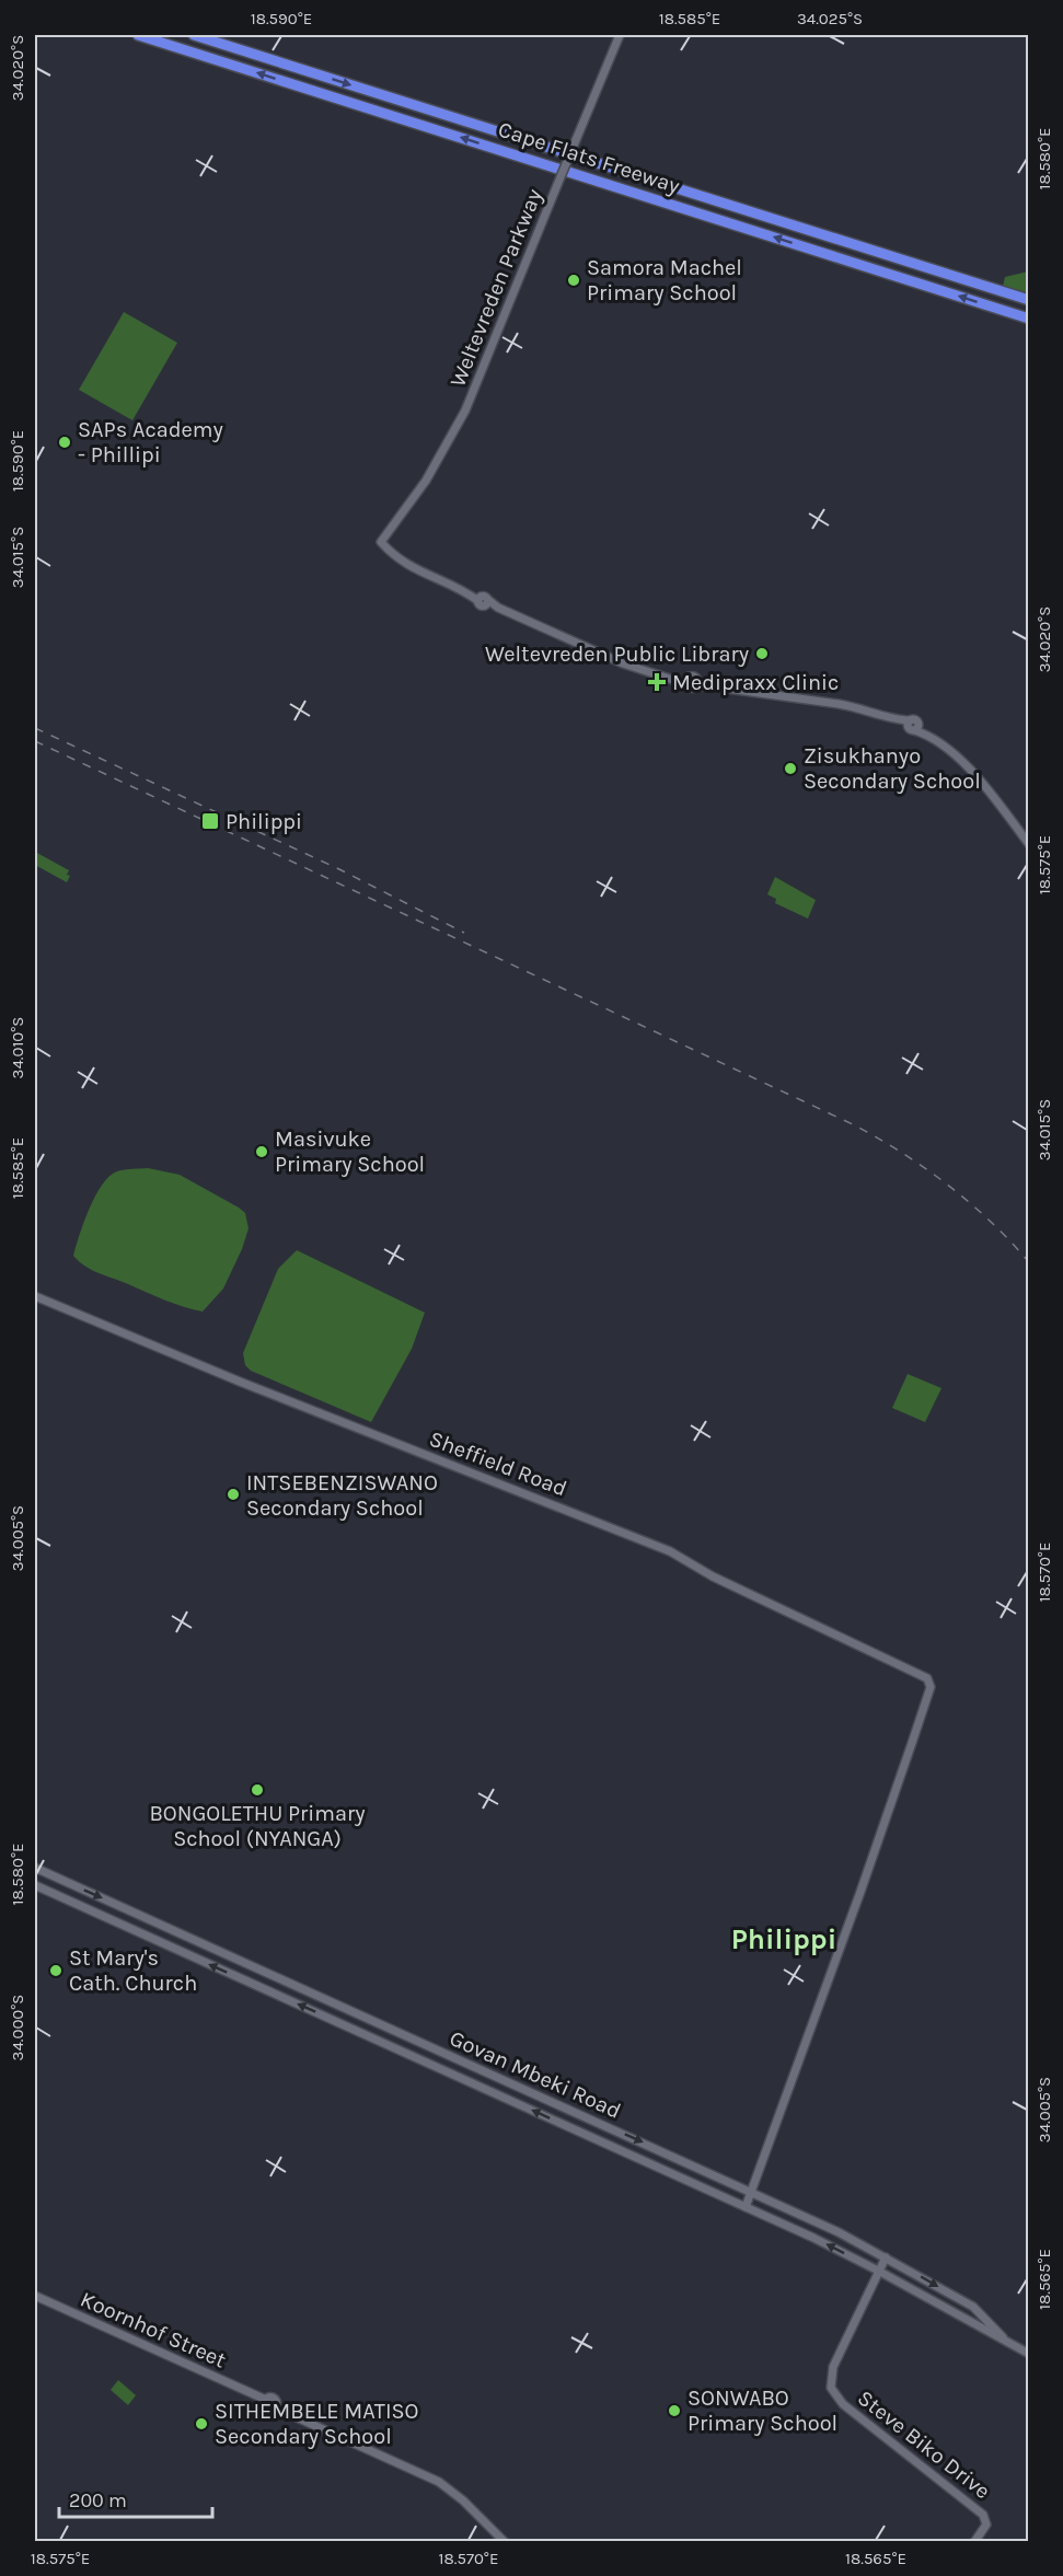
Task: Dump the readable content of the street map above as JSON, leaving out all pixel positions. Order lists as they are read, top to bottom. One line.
{"streets":{"highway":["Cape Flats Freeway"],"street":["Weltevreden Parkway","Sheffield Road","Govan Mbeki Road","Koornhof Street","Steve Biko Drive"]},"crossings":[["Sheffield Road","Govan Mbeki Road"],["Govan Mbeki Road","Steve Biko Drive"]],"districts":["Philippi"],"places":{"other":["Samora Machel Primary School","SAPs Academy - Phillipi","Weltevreden Public Library","Zisukhanyo Secondary School","Masivuke Primary School","INTSEBENZISWANO Secondary School","BONGOLETHU Primary School (NYANGA)","St Mary's Cath. Church","SONWABO Primary School","SITHEMBELE MATISO Secondary School"],"health":["Medipraxx Clinic"],"transit":["Philippi"]},"scale_bar":"200 m","coordinates":["18.590°E","18.585°E","34.025°S","34.020°S","18.580°E","34.015°S","18.575°E","34.010°S","34.005°S","18.570°E","34.000°S","18.565°E"]}
